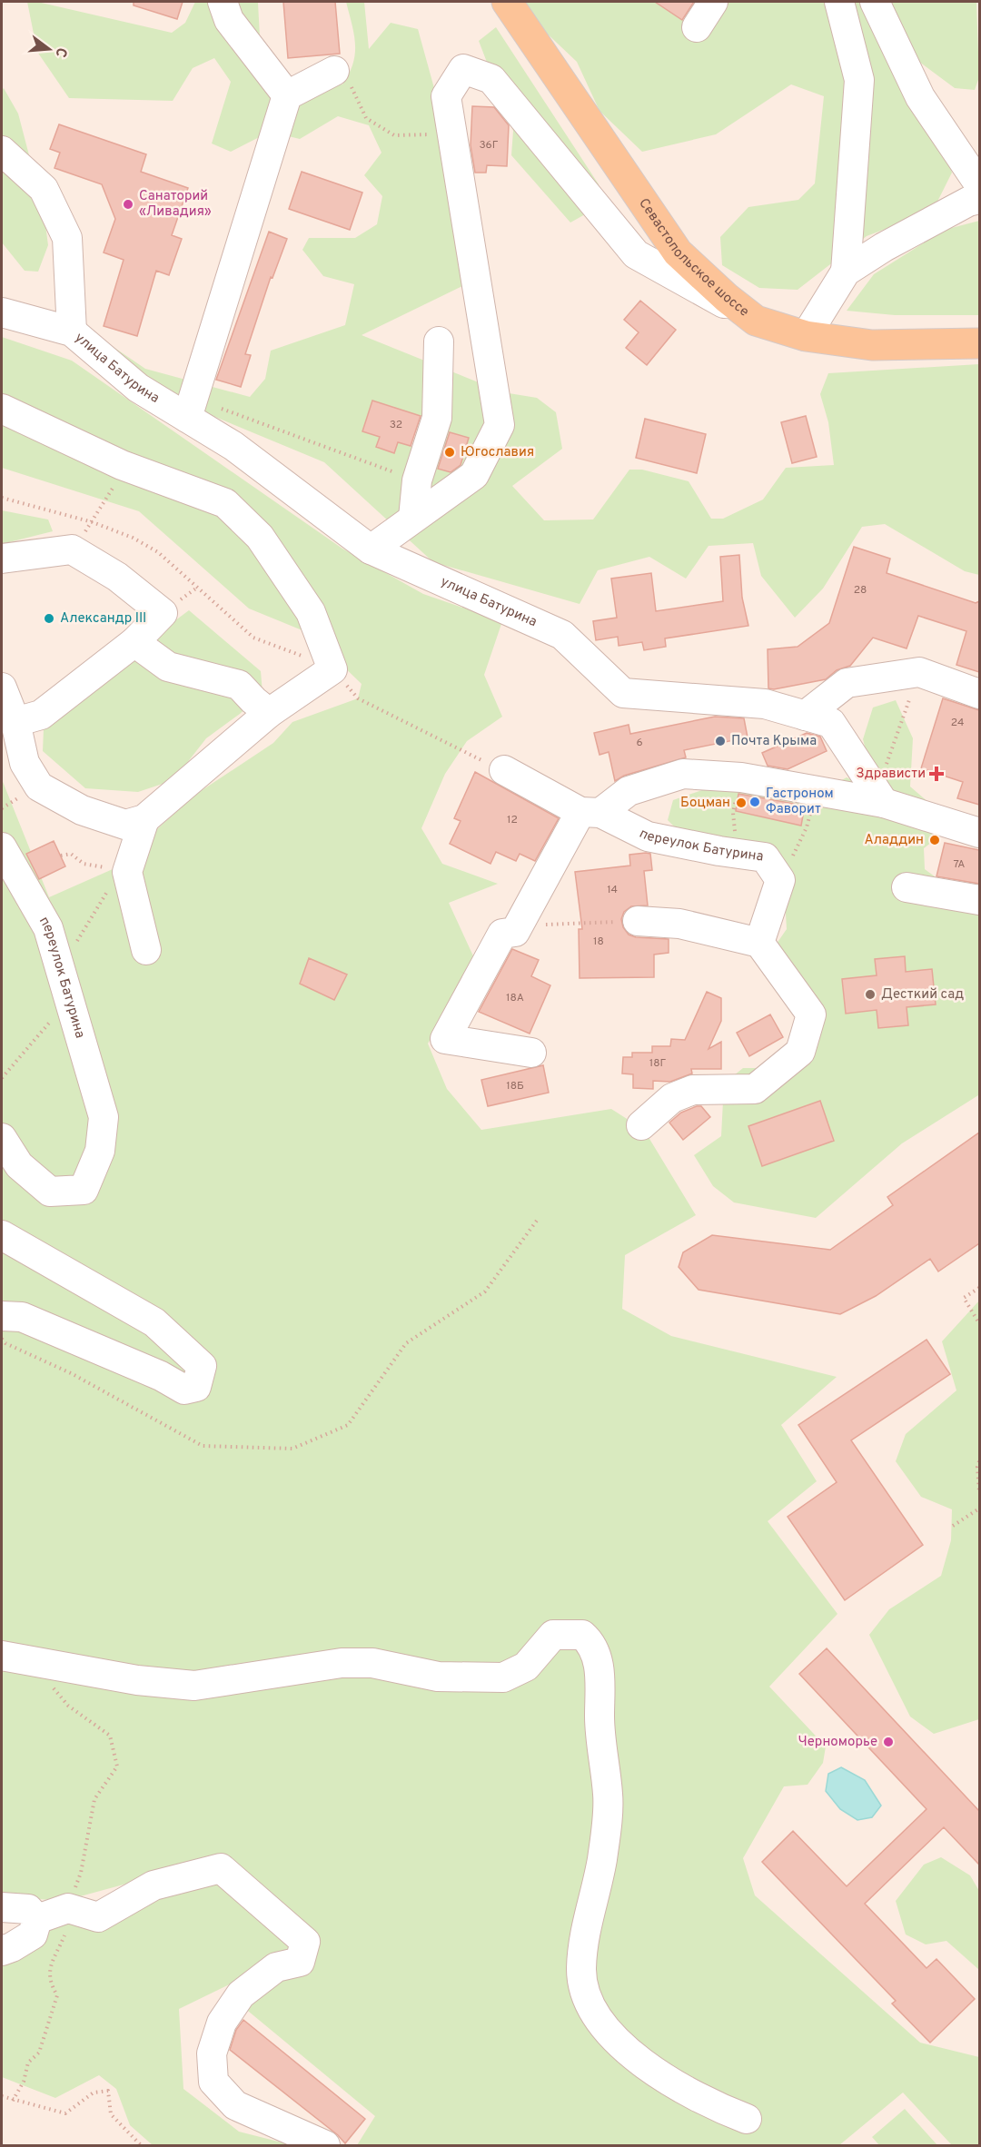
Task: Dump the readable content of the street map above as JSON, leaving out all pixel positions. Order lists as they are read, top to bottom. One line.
{"streets":{"main road":["Севастопольское шоссе"],"street":["улица Батурина","переулок Батурина"]},"places":{"other":["Санаторий «Ливадия»","Югославия","Александр III","Почта Крыма","Гастроном Фаворит","Боцман","Аладдин","Десткий сад","Черноморье"],"health":["Здрависти"]},"house_numbers":["36Г","32","28","24","6","12","7А","14","18","18А","18Г","18Б"],"north":"right"}
